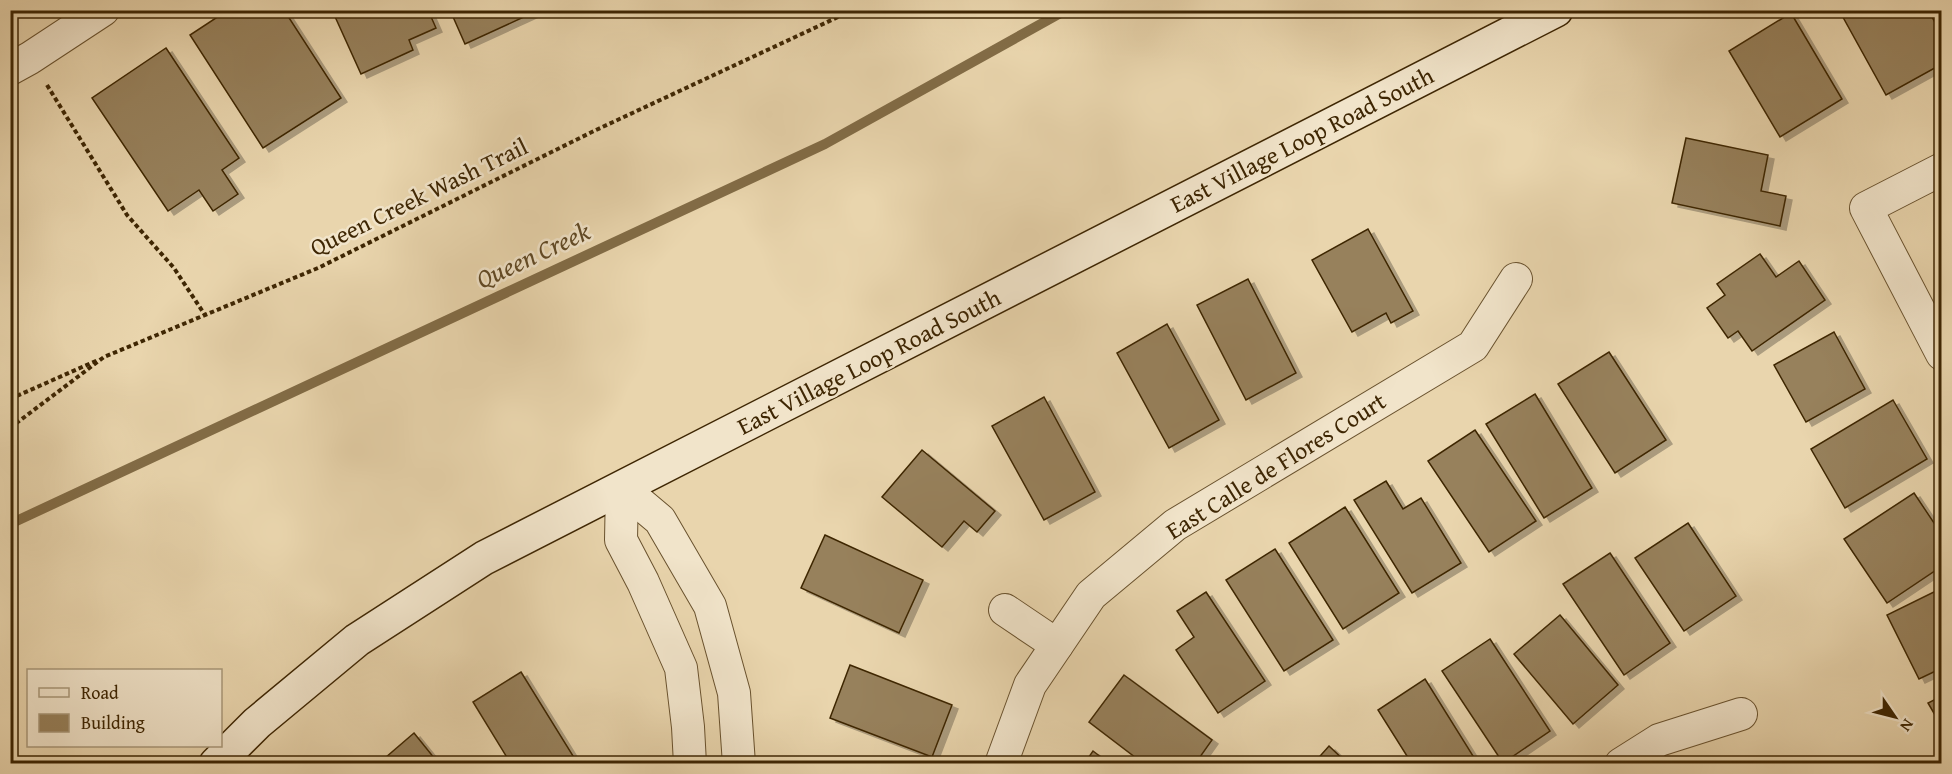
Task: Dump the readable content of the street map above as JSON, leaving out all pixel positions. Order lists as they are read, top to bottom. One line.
{"streets":{"street":["East Village Loop Road South","East Calle de Flores Court"],"path":["Queen Creek Wash Trail"]},"water":["Queen Creek"],"legend":["Road","Building"],"north":"bottom right"}
